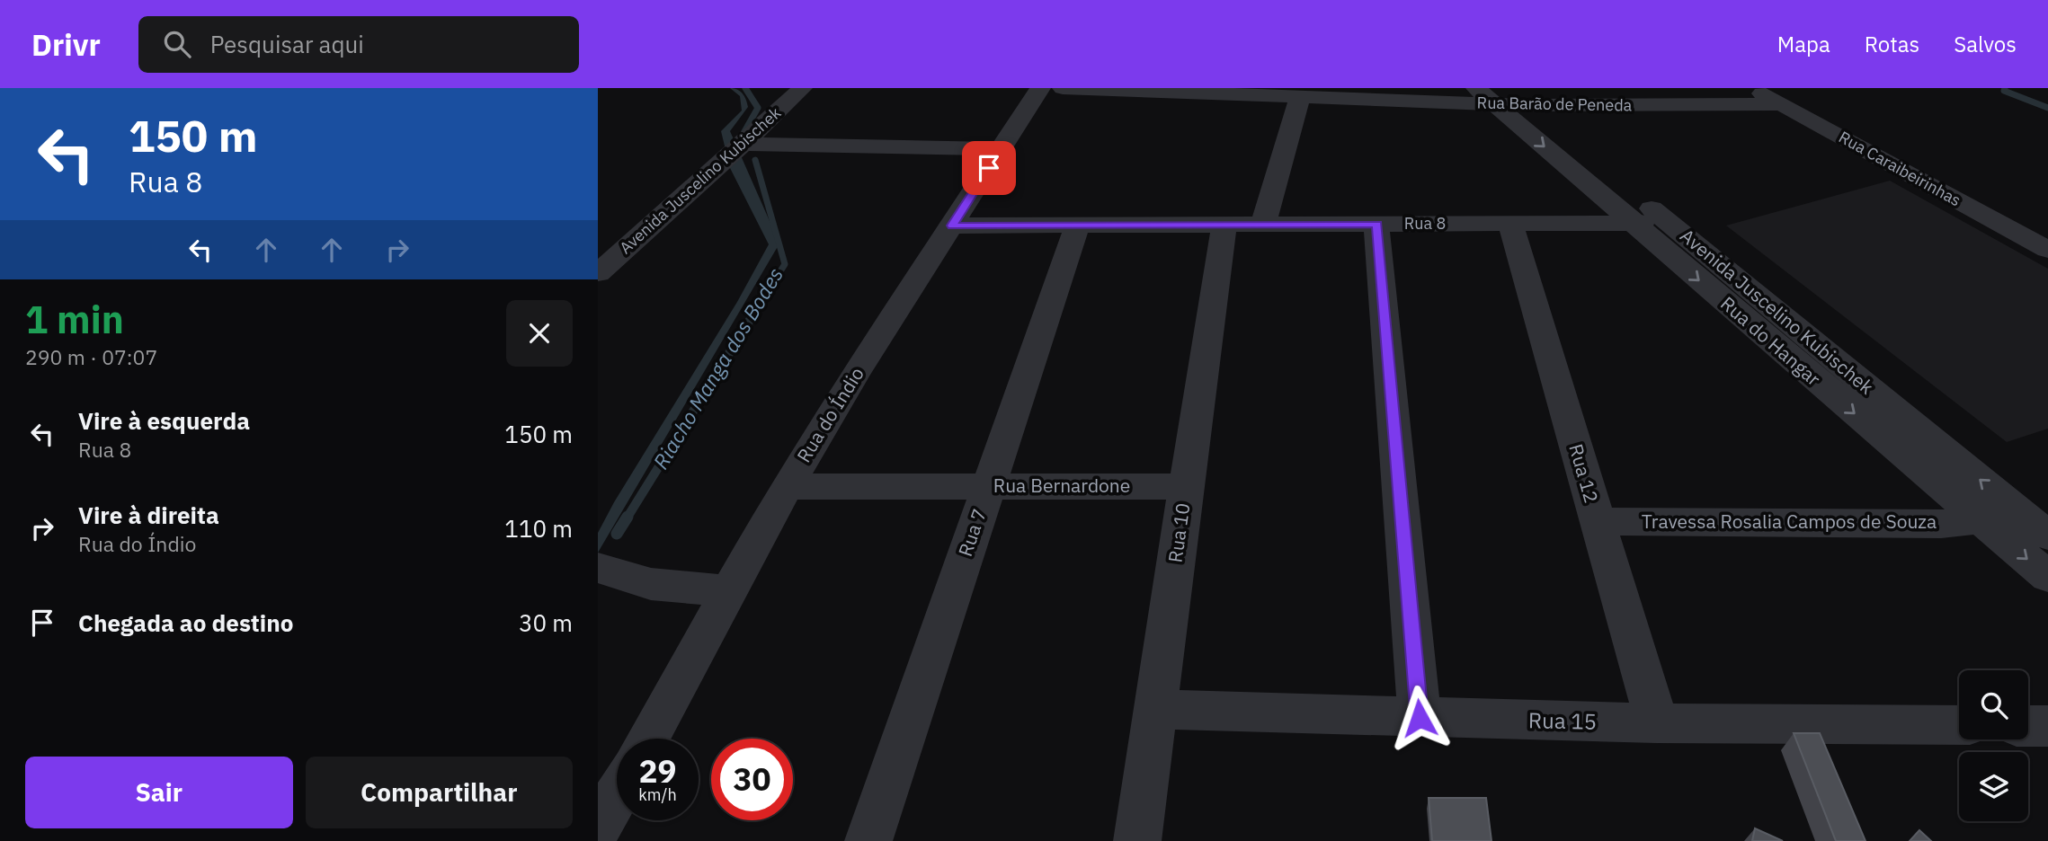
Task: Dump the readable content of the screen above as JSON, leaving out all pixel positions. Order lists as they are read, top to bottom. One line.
{"streets":{"street":["Rua Barão de Peneda","Rua Caraibeirinhas","Avenida Juscelino Kubischek","Rua 8","Rua do Hangar","Rua do Índio","Rua 12","Rua Bernardone","Travessa Rosalia Campos de Souza","Rua 7","Rua 10","Rua 15"]},"crossings":[["Rua Barão de Peneda","Rua Caraibeirinhas"],["Rua Barão de Peneda","Avenida Juscelino Kubischek"],["Rua Barão de Peneda","Rua do Hangar"],["Avenida Juscelino Kubischek","Rua 8"],["Avenida Juscelino Kubischek","Rua do Hangar"],["Avenida Juscelino Kubischek","Travessa Rosalia Campos de Souza"],["Rua 8","Rua do Hangar"],["Rua 8","Rua do Índio"],["Rua 8","Rua 12"],["Rua 8","Rua 7"],["Rua 8","Rua 10"],["Rua do Hangar","Travessa Rosalia Campos de Souza"],["Rua do Índio","Rua Bernardone"],["Rua 12","Travessa Rosalia Campos de Souza"],["Rua 12","Rua 15"],["Rua Bernardone","Rua 7"],["Rua Bernardone","Rua 10"],["Rua 10","Rua 15"]],"one_way":["Avenida Juscelino Kubischek","Rua do Hangar"],"water":["Riacho Manga dos Bodes"],"page":{"header":"Drivr","search":"Pesquisar aqui","nav":["Mapa","Rotas","Salvos"],"turn":["150 m","Rua 8"],"heading":["1 min","290 m · 07:07"],"list":[{"name":"Vire à esquerda","note":"Rua 8","value":"150 m"},{"name":"Vire à direita","note":"Rua do Índio","value":"110 m"},{"name":"Chegada ao destino","value":"30 m"}],"speed":"29 km/h","limit":"30","buttons":["Sair","Compartilhar"]}}
